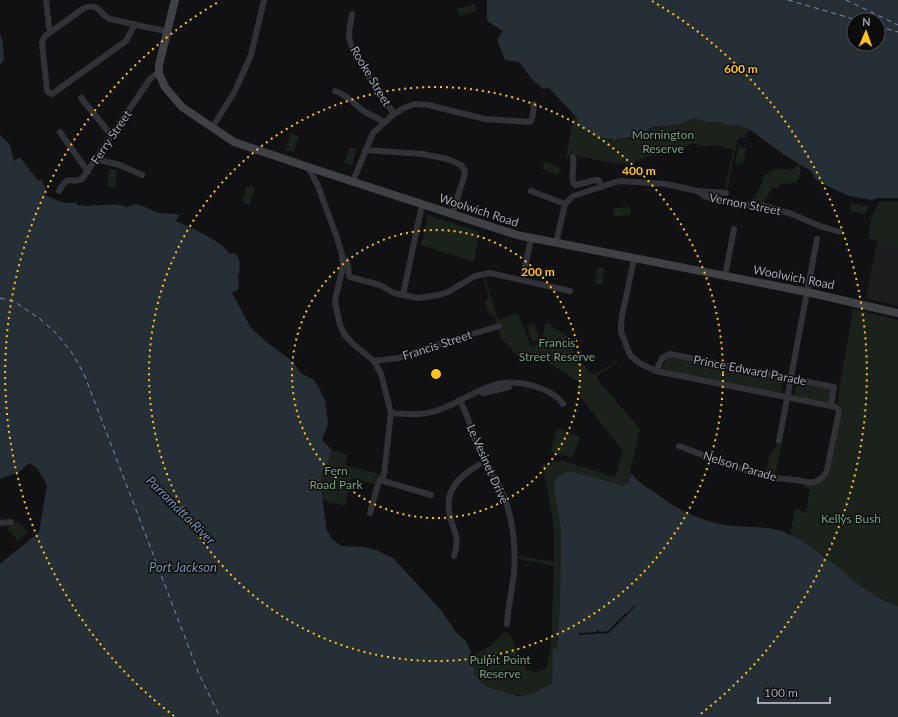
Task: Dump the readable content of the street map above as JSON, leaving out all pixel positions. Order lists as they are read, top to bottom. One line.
{"streets":{"street":["Rooke Street","Ferry Street","Vernon Street","Woolwich Road","Francis Street","Prince Edward Parade","Le Vesinet Drive","Nelson Parade"]},"crossings":[["Ferry Street","Woolwich Road"],["Woolwich Road","Prince Edward Parade"],["Prince Edward Parade","Nelson Parade"]],"water":["Parramatta River","Port Jackson"],"parks":["Mornington Reserve","Francis Street Reserve","Fern Road Park","Kellys Bush","Pulpit Point Reserve"],"scale_bar":"100 m","north":"top","rings":["600 m","400 m","200 m"]}
